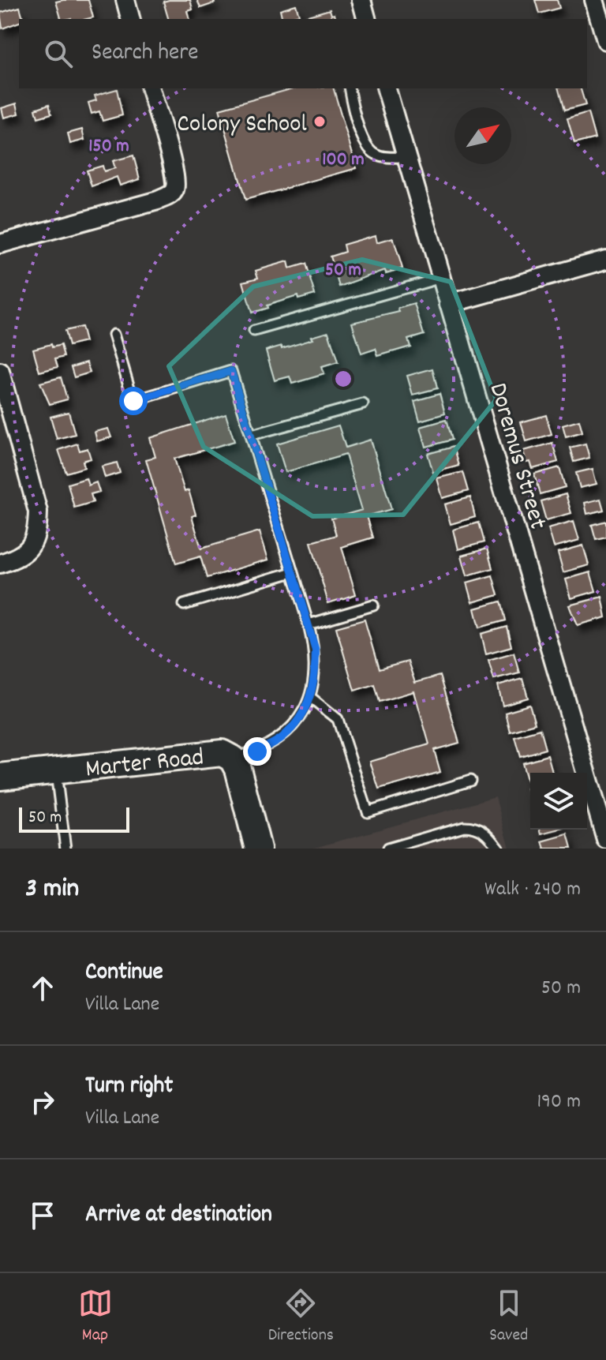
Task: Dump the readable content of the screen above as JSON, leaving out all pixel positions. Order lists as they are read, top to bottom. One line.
{"streets":{"street":["Doremus Street","Marter Road"]},"places":["Colony School"],"scale_bar":"50 m","north":"top right","page":{"search":"Search here","scale":"50 m","heading":["3 min","Walk · 240 m"],"list":[["Continue","Villa Lane","50 m"],["Turn right","Villa Lane","190 m"],"Arrive at destination"],"nav":["Map","Directions","Saved"]},"rings":["150 m","100 m","50 m"]}
